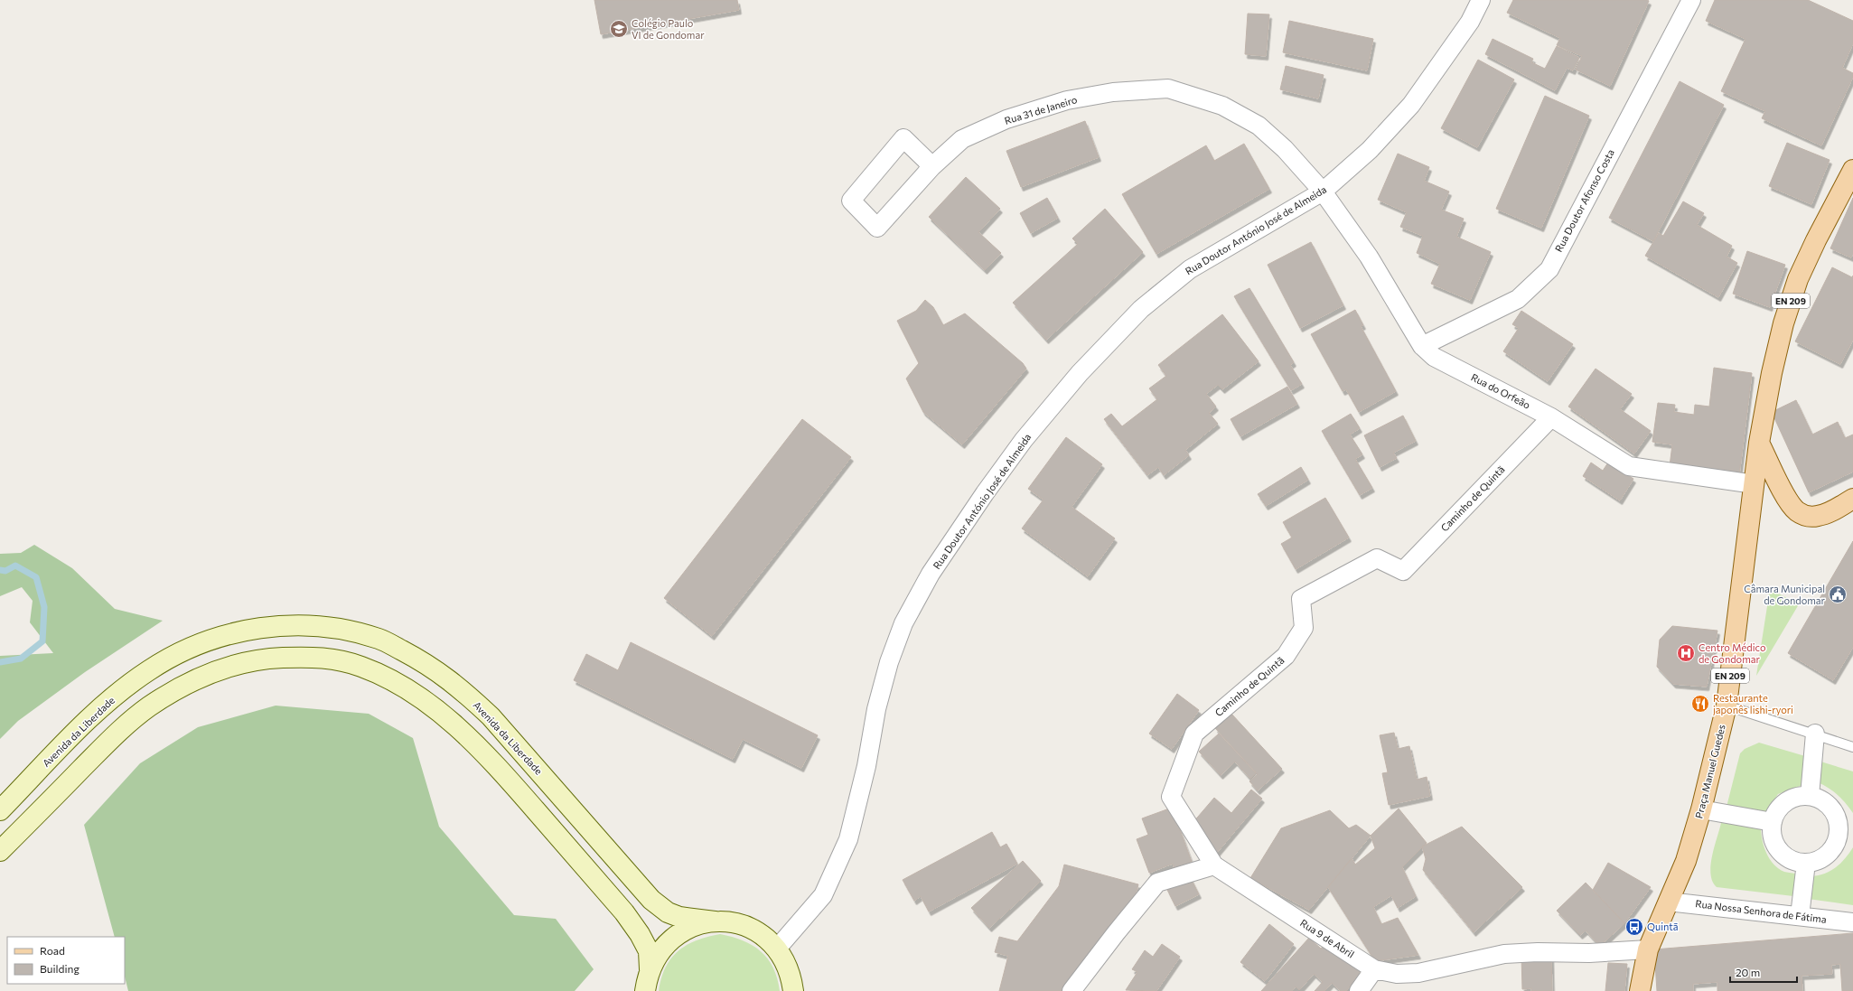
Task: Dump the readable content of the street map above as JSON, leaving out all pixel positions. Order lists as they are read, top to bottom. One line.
{"streets":{"main road":["EN 209","Avenida da Liberdade","Praça Manuel Guedes"],"street":["Rua 31 de Janeiro","Rua Doutor Afonso Costa","Rua Doutor António José de Almeida","Rua do Orfeão","Caminho de Quintã","Rua Nossa Senhora de Fátima","Rua 9 de Abril"]},"crossings":[["Rua 31 de Janeiro","Rua Doutor António José de Almeida"],["Rua 31 de Janeiro","Rua do Orfeão"],["Rua Doutor Afonso Costa","Rua do Orfeão"],["Rua Doutor António José de Almeida","Rua do Orfeão"],["EN 209","Praça Manuel Guedes"],["EN 209","Rua Nossa Senhora de Fátima"],["EN 209","Rua 9 de Abril"],["Rua do Orfeão","Caminho de Quintã"],["Rua do Orfeão","Praça Manuel Guedes"],["Caminho de Quintã","Rua 9 de Abril"],["Praça Manuel Guedes","Rua Nossa Senhora de Fátima"]],"places":{"school or university":["Colégio Paulo VI de Gondomar"],"public building":["Câmara Municipal de Gondomar"],"hospital":["Centro Médico de Gondomar"],"restaurant":["Restaurante japonês lishi-ryori"],"bus stop":["Quintã"]},"legend":["Road","Building"],"scale_bar":"20 m"}
